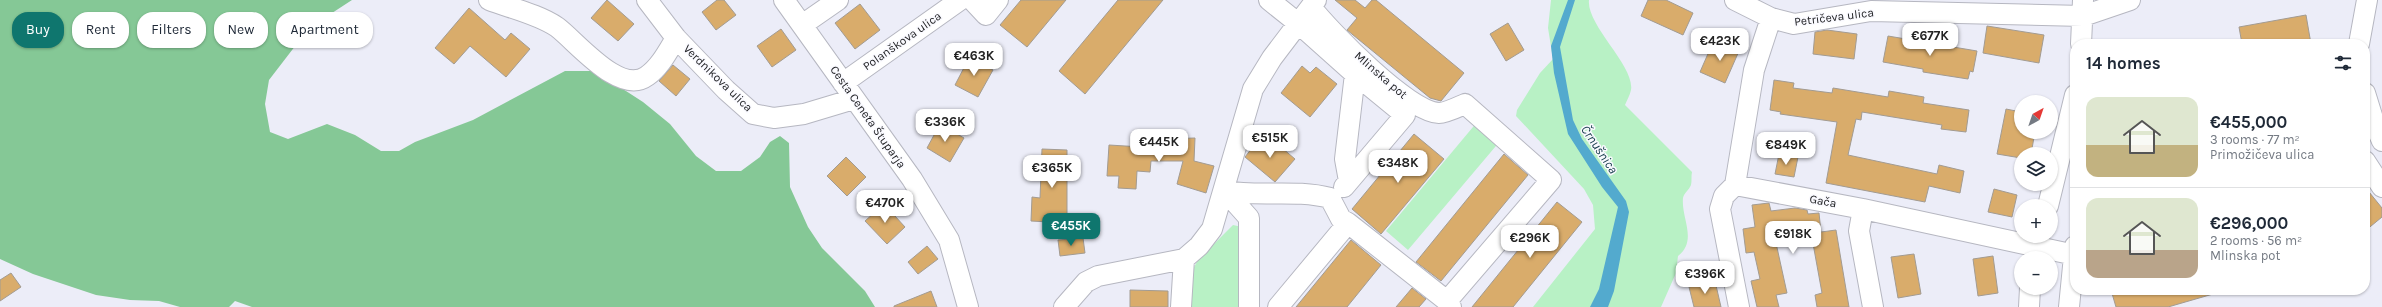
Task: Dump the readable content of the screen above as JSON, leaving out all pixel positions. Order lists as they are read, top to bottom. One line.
{"streets":{"street":["Petričeva ulica","Polanškova ulica","Mlinska pot","Verdnikova ulica","Cesta Ceneta Štuparja","Gača"]},"crossings":[["Polanškova ulica","Verdnikova ulica"],["Polanškova ulica","Cesta Ceneta Štuparja"],["Verdnikova ulica","Cesta Ceneta Štuparja"]],"water":["Črnušnica"],"north":"top right","page":{"chip":["Buy","Rent","Filters","New","Apartment"],"price":["€677K","€423K","€463K","€336K","€515K","€445K","€849K","€348K","€365K","€470K","€455K","€918K","€296K","€396K"],"heading":"14 homes","list":[{"name":"€455,000","note":"3 rooms · 77 m² · Primožičeva ulica"},{"name":"€296,000","note":"2 rooms · 56 m² · Mlinska pot"}],"map_buttons":["+","−"]}}
